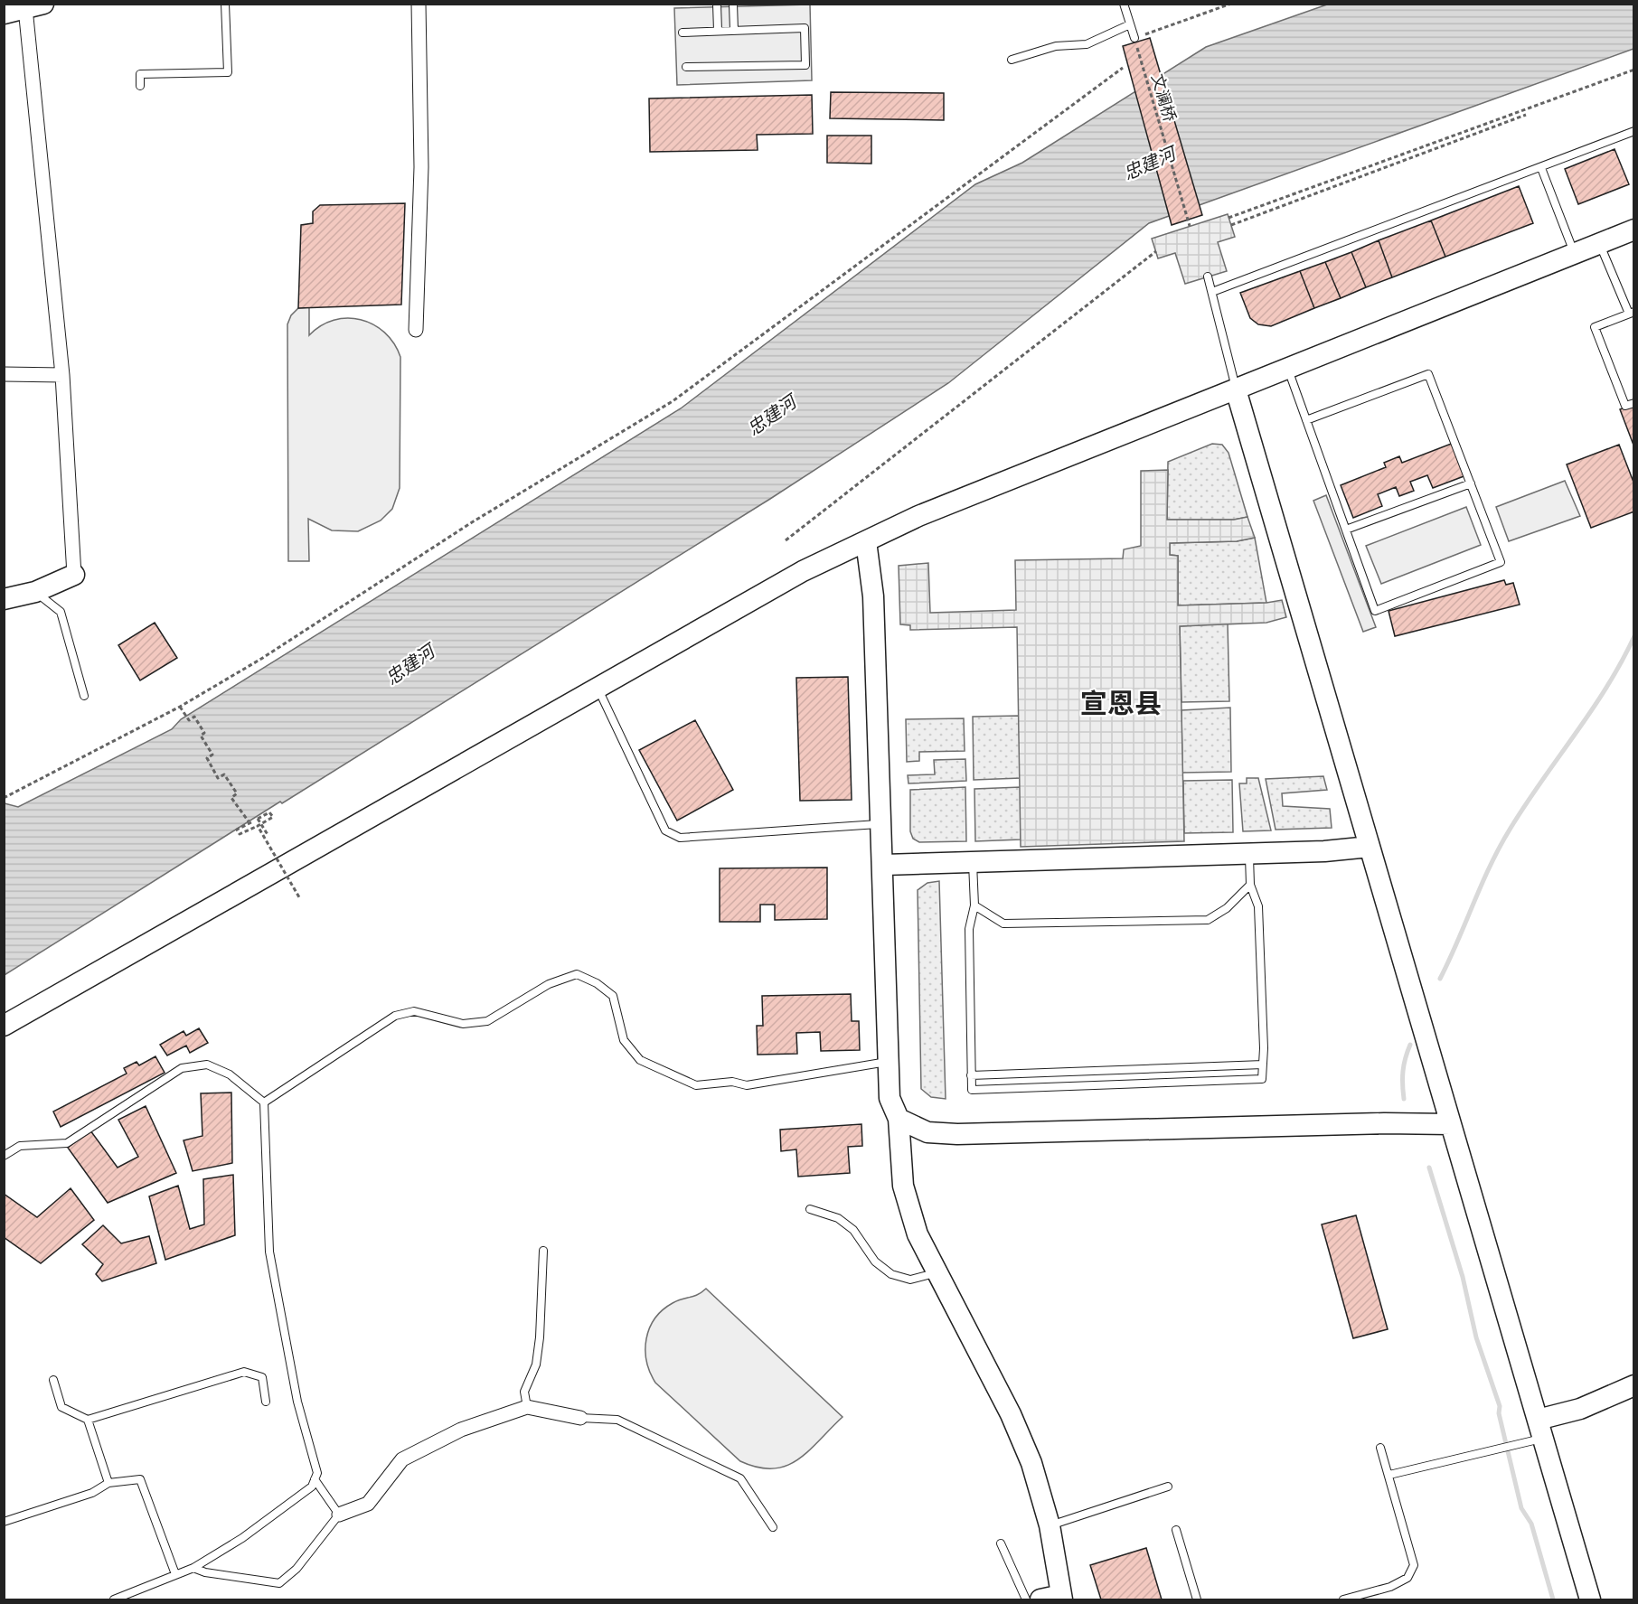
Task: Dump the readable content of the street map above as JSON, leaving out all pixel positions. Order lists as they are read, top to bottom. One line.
{"streets":{"path":["文澜桥"]},"districts":["宣恩县"],"water":["忠建河"]}
